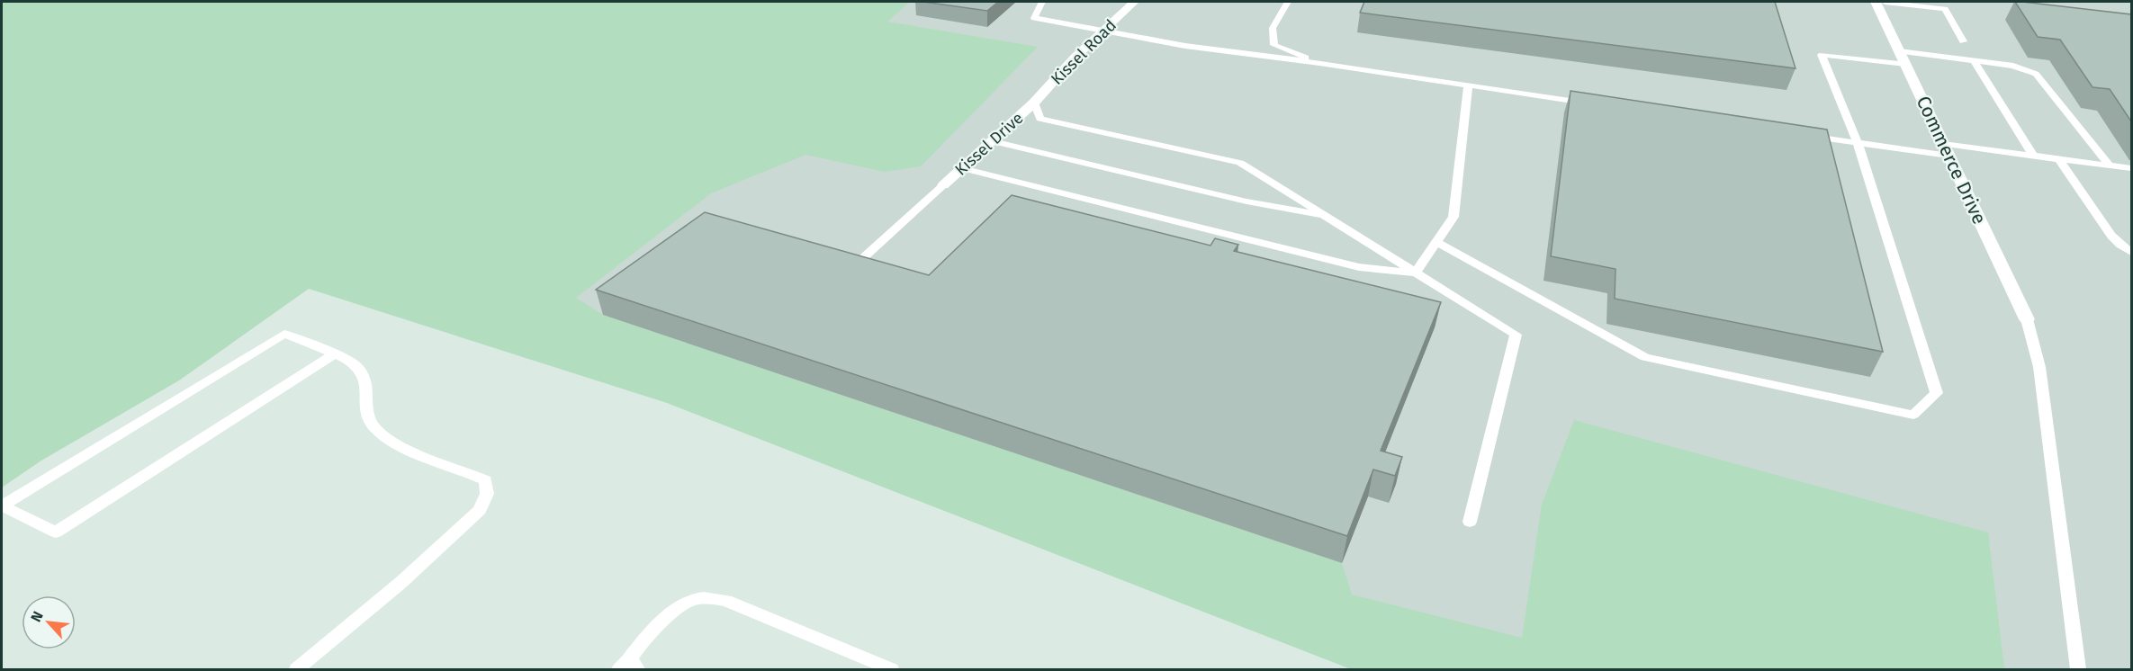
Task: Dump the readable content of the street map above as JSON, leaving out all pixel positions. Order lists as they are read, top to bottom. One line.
{"streets":{"street":["Kissel Road","Kissel Drive","Commerce Drive"]},"crossings":[["Kissel Road","Kissel Drive"]],"north":"top left"}
